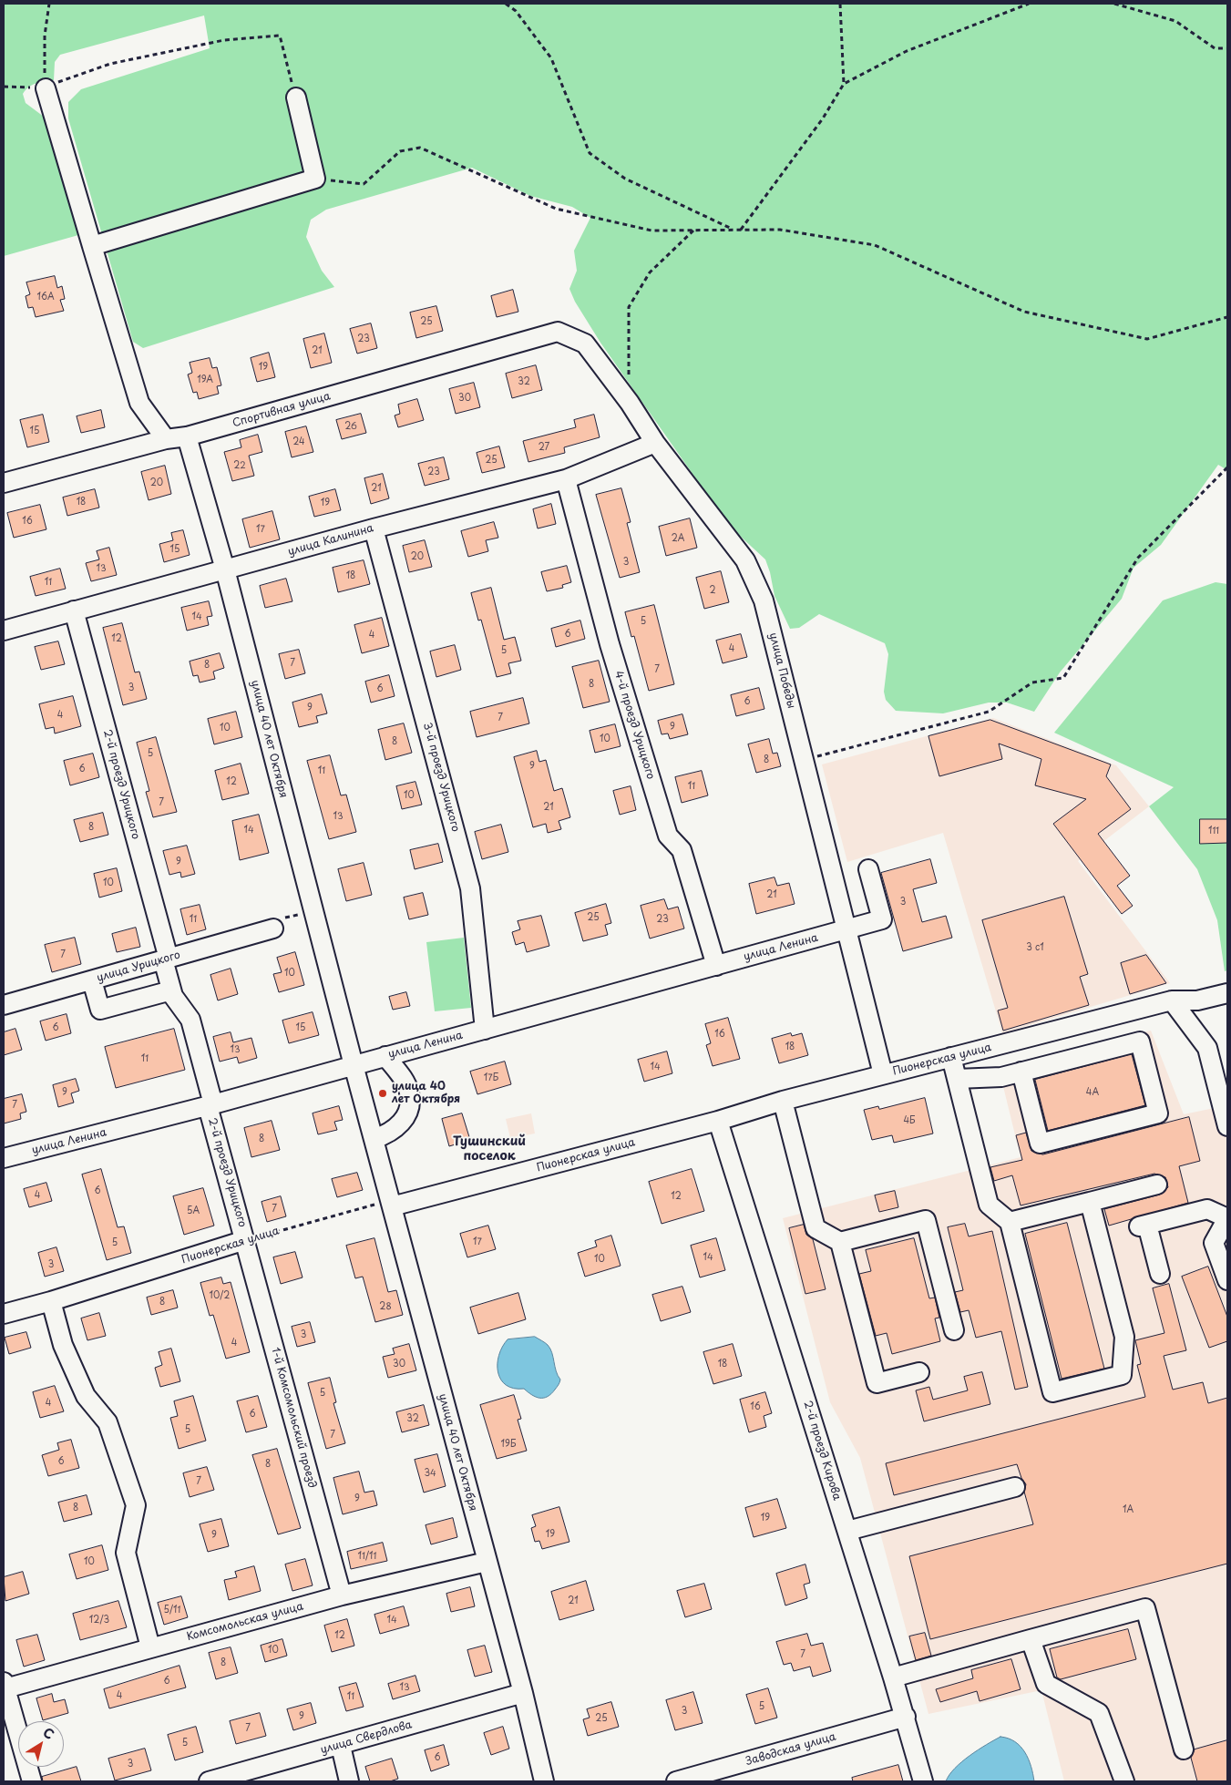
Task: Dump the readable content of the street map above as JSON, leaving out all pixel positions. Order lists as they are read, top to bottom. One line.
{"streets":{"street":["Спортивная улица","улица Калинина","улица Победы","4-й проезд Урицкого","улица 40 лет Октября","3-й проезд Урицкого","2-й проезд Урицкого","улица Ленина","улица Урицкого","Пионерская улица","1-й Комсомольский проезд","2-й проезд Кирова","Комсомольская улица","улица Свердлова","Заводская улица"]},"crossings":[["Спортивная улица","улица Победы"],["Спортивная улица","улица 40 лет Октября"],["улица Калинина","улица Победы"],["улица Калинина","4-й проезд Урицкого"],["улица Калинина","улица 40 лет Октября"],["улица Калинина","3-й проезд Урицкого"],["улица Калинина","2-й проезд Урицкого"],["улица Победы","улица Ленина"],["улица Победы","Пионерская улица"],["4-й проезд Урицкого","улица Ленина"],["улица 40 лет Октября","улица Ленина"],["улица 40 лет Октября","Пионерская улица"],["улица 40 лет Октября","Комсомольская улица"],["улица 40 лет Октября","улица Свердлова"],["3-й проезд Урицкого","улица Ленина"],["2-й проезд Урицкого","улица Ленина"],["2-й проезд Урицкого","улица Урицкого"],["2-й проезд Урицкого","Пионерская улица"],["2-й проезд Урицкого","1-й Комсомольский проезд"],["Пионерская улица","1-й Комсомольский проезд"],["Пионерская улица","2-й проезд Кирова"],["1-й Комсомольский проезд","Комсомольская улица"],["2-й проезд Кирова","Заводская улица"]],"districts":["Тушинский поселок"],"places":["улица 40 лет Октября"],"house_numbers":["16А","25","23","21","19","19А","32","30","26","15","24","27","25","22","23","20","21","18","19","16","17","2А","15","20","3","13","18","11","2","14","5","6","4","12","4","5","7","8","7","8","3","6","6","9","4","7","9","10","10","8","5","8","9","6","11","12","11","10","7","21","13","8","14","111","9","10","21","3","25","11","23","3 с1","7","10","6","15","16","18","13","11","14","17Б","9","4А","7","4Б","8","6","4","12","7","5А","17","5","14","10","3","10/2","8","28","3","4","30","18","5","4","16","6","32","5","7","19Б","6","8","34","7","9","8","1А","19","19","9","11/11","10","21","5/11","12/3","14","12","10","7","8","6","13","4","11","5","3","9","25","7","5","6","3"],"north":"top right"}
